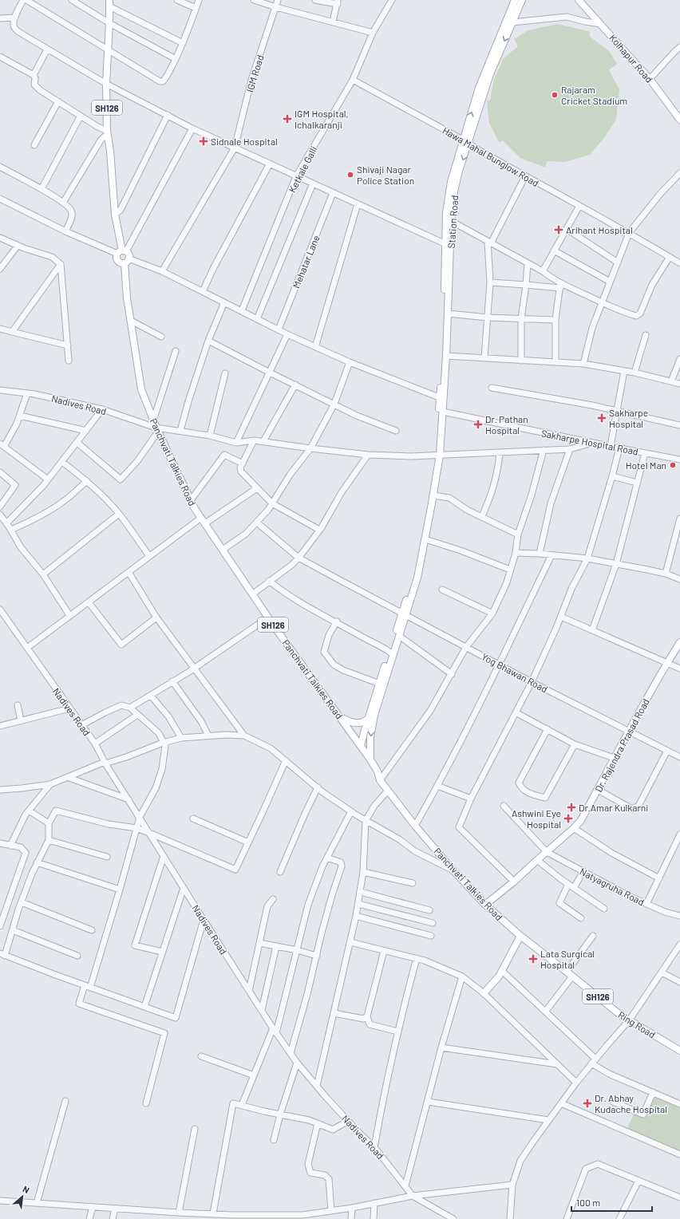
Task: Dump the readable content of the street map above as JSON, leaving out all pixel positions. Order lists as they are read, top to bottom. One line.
{"streets":{"main road":["Kolhapur Road","SH126","Station Road","Panchvati Talkies Road","Dr. Rajendra Prasad Road","Ring Road"],"street":["IGM Road","Hawa Mahal Bunglow Road","Ketkale Galli","Mehatar Lane","Nadives Road","Sakharpe Hospital Road","Yog Bhawan Road","Natyagruha Road"]},"crossings":[["SH126","Panchvati Talkies Road"],["Hawa Mahal Bunglow Road","Ketkale Galli"],["Hawa Mahal Bunglow Road","Station Road"],["Station Road","Sakharpe Hospital Road"],["Nadives Road","Panchvati Talkies Road"],["Panchvati Talkies Road","Dr. Rajendra Prasad Road"],["Panchvati Talkies Road","Ring Road"],["Yog Bhawan Road","Dr. Rajendra Prasad Road"],["Dr. Rajendra Prasad Road","Natyagruha Road"]],"places":{"other":["Rajaram Cricket Stadium","Shivaji Nagar Police Station","Hotel Man"],"health":["IGM Hospital, Ichalkaranji","Sidnale Hospital","Arihant Hospital","Sakharpe Hospital","Dr. Pathan Hospital","Dr.Amar Kulkarni","Ashwini Eye Hospital","Lata Surgical Hospital","Dr. Abhay Kudache Hospital"]},"scale_bar":"100 m","north":"top right"}
